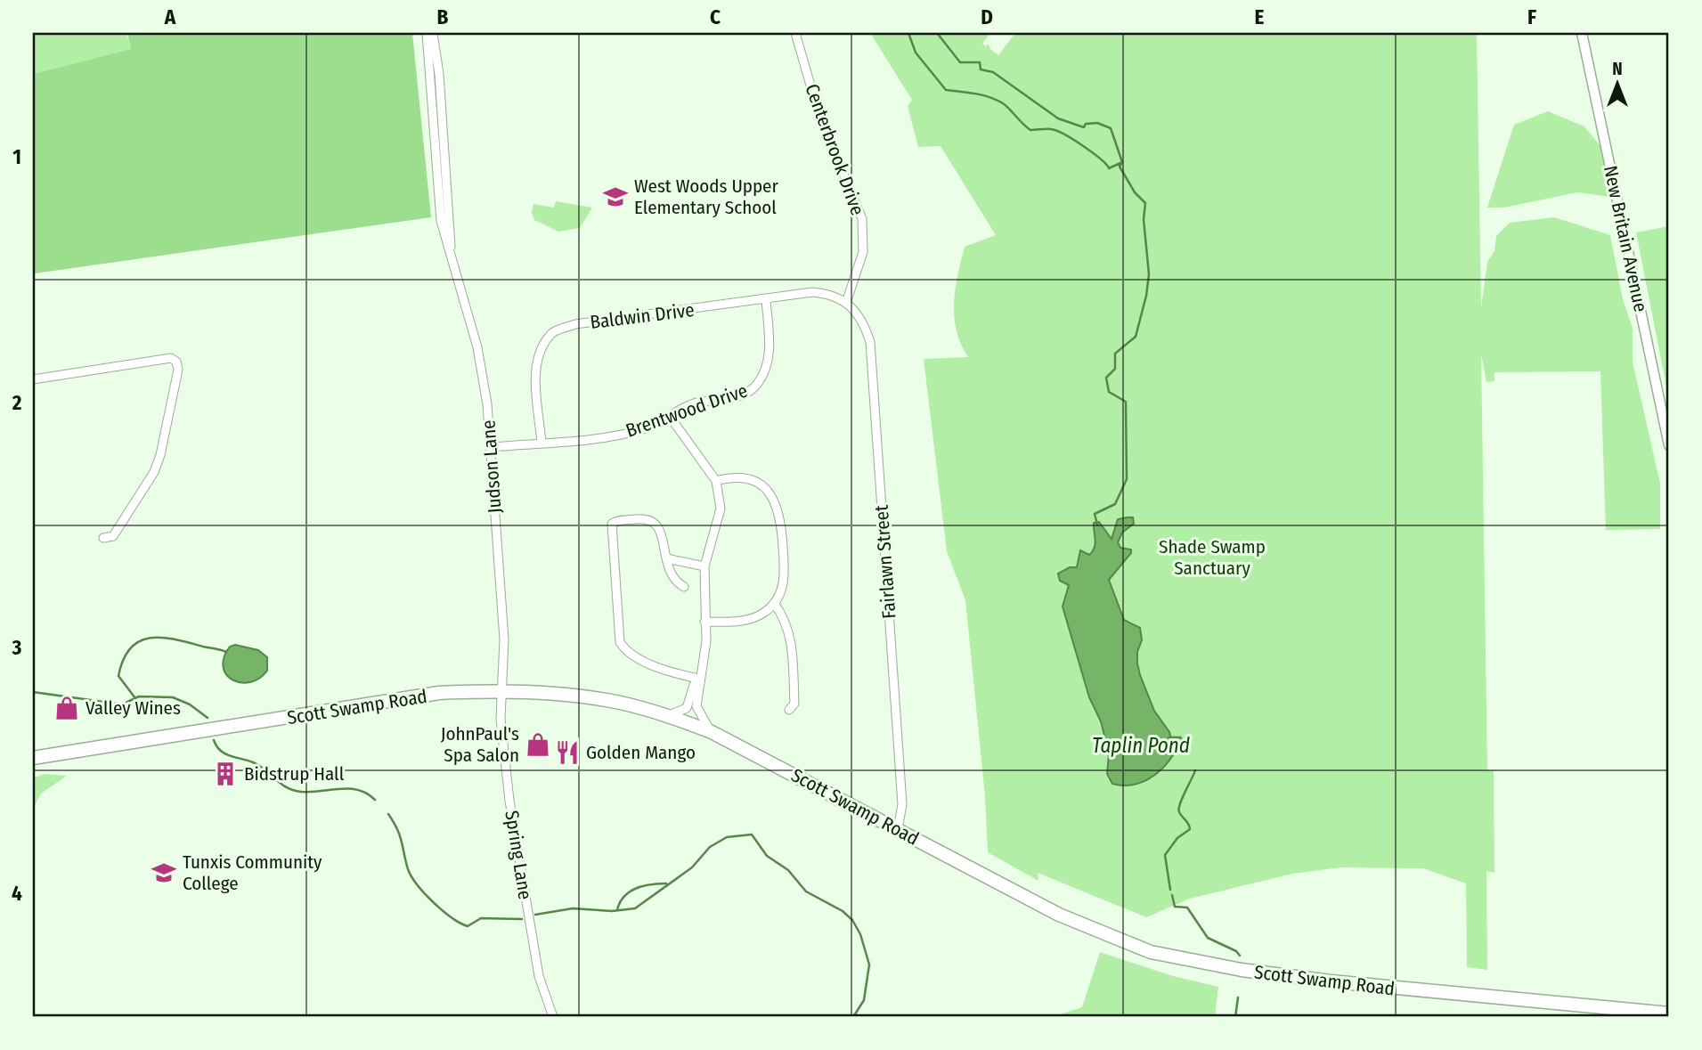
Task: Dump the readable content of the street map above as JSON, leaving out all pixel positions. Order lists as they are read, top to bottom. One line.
{"streets":{"highway":["Scott Swamp Road"],"street":["Centerbrook Drive","New Britain Avenue","Baldwin Drive","Brentwood Drive","Judson Lane","Fairlawn Street","Spring Lane"]},"crossings":[["Centerbrook Drive","Baldwin Drive"],["Centerbrook Drive","Fairlawn Street"],["Baldwin Drive","Brentwood Drive"],["Baldwin Drive","Fairlawn Street"],["Brentwood Drive","Judson Lane"],["Judson Lane","Scott Swamp Road"],["Judson Lane","Spring Lane"],["Fairlawn Street","Scott Swamp Road"],["Scott Swamp Road","Spring Lane"]],"water":["Taplin Pond"],"parks":["Shade Swamp Sanctuary"],"places":{"school or university":["West Woods Upper Elementary School","Tunxis Community College"],"shop":["Valley Wines","JohnPaul's Spa Salon"],"restaurant":["Golden Mango"],"building":["Bidstrup Hall"]},"north":"top","grid":{"columns":["A","B","C","D","E","F"],"rows":["1","2","3","4"]}}
